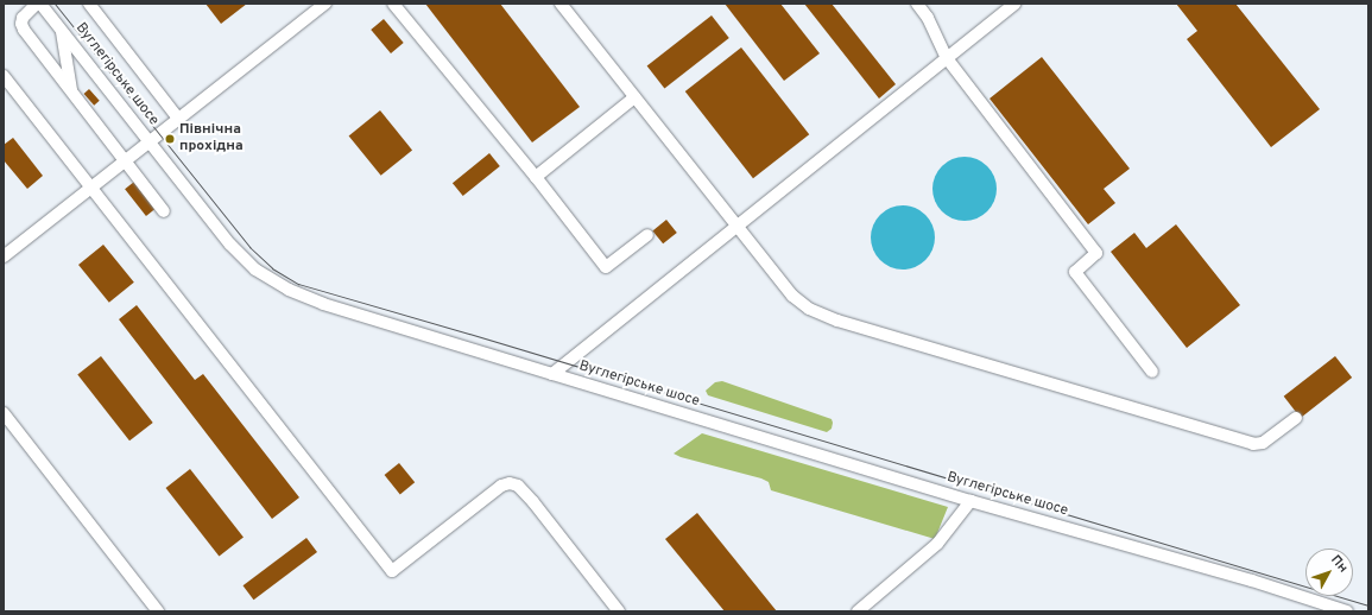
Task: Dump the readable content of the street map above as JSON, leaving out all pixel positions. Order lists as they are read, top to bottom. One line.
{"streets":{"street":["Вуглегірське шосе"]},"places":["Північна прохідна"],"north":"top right"}
